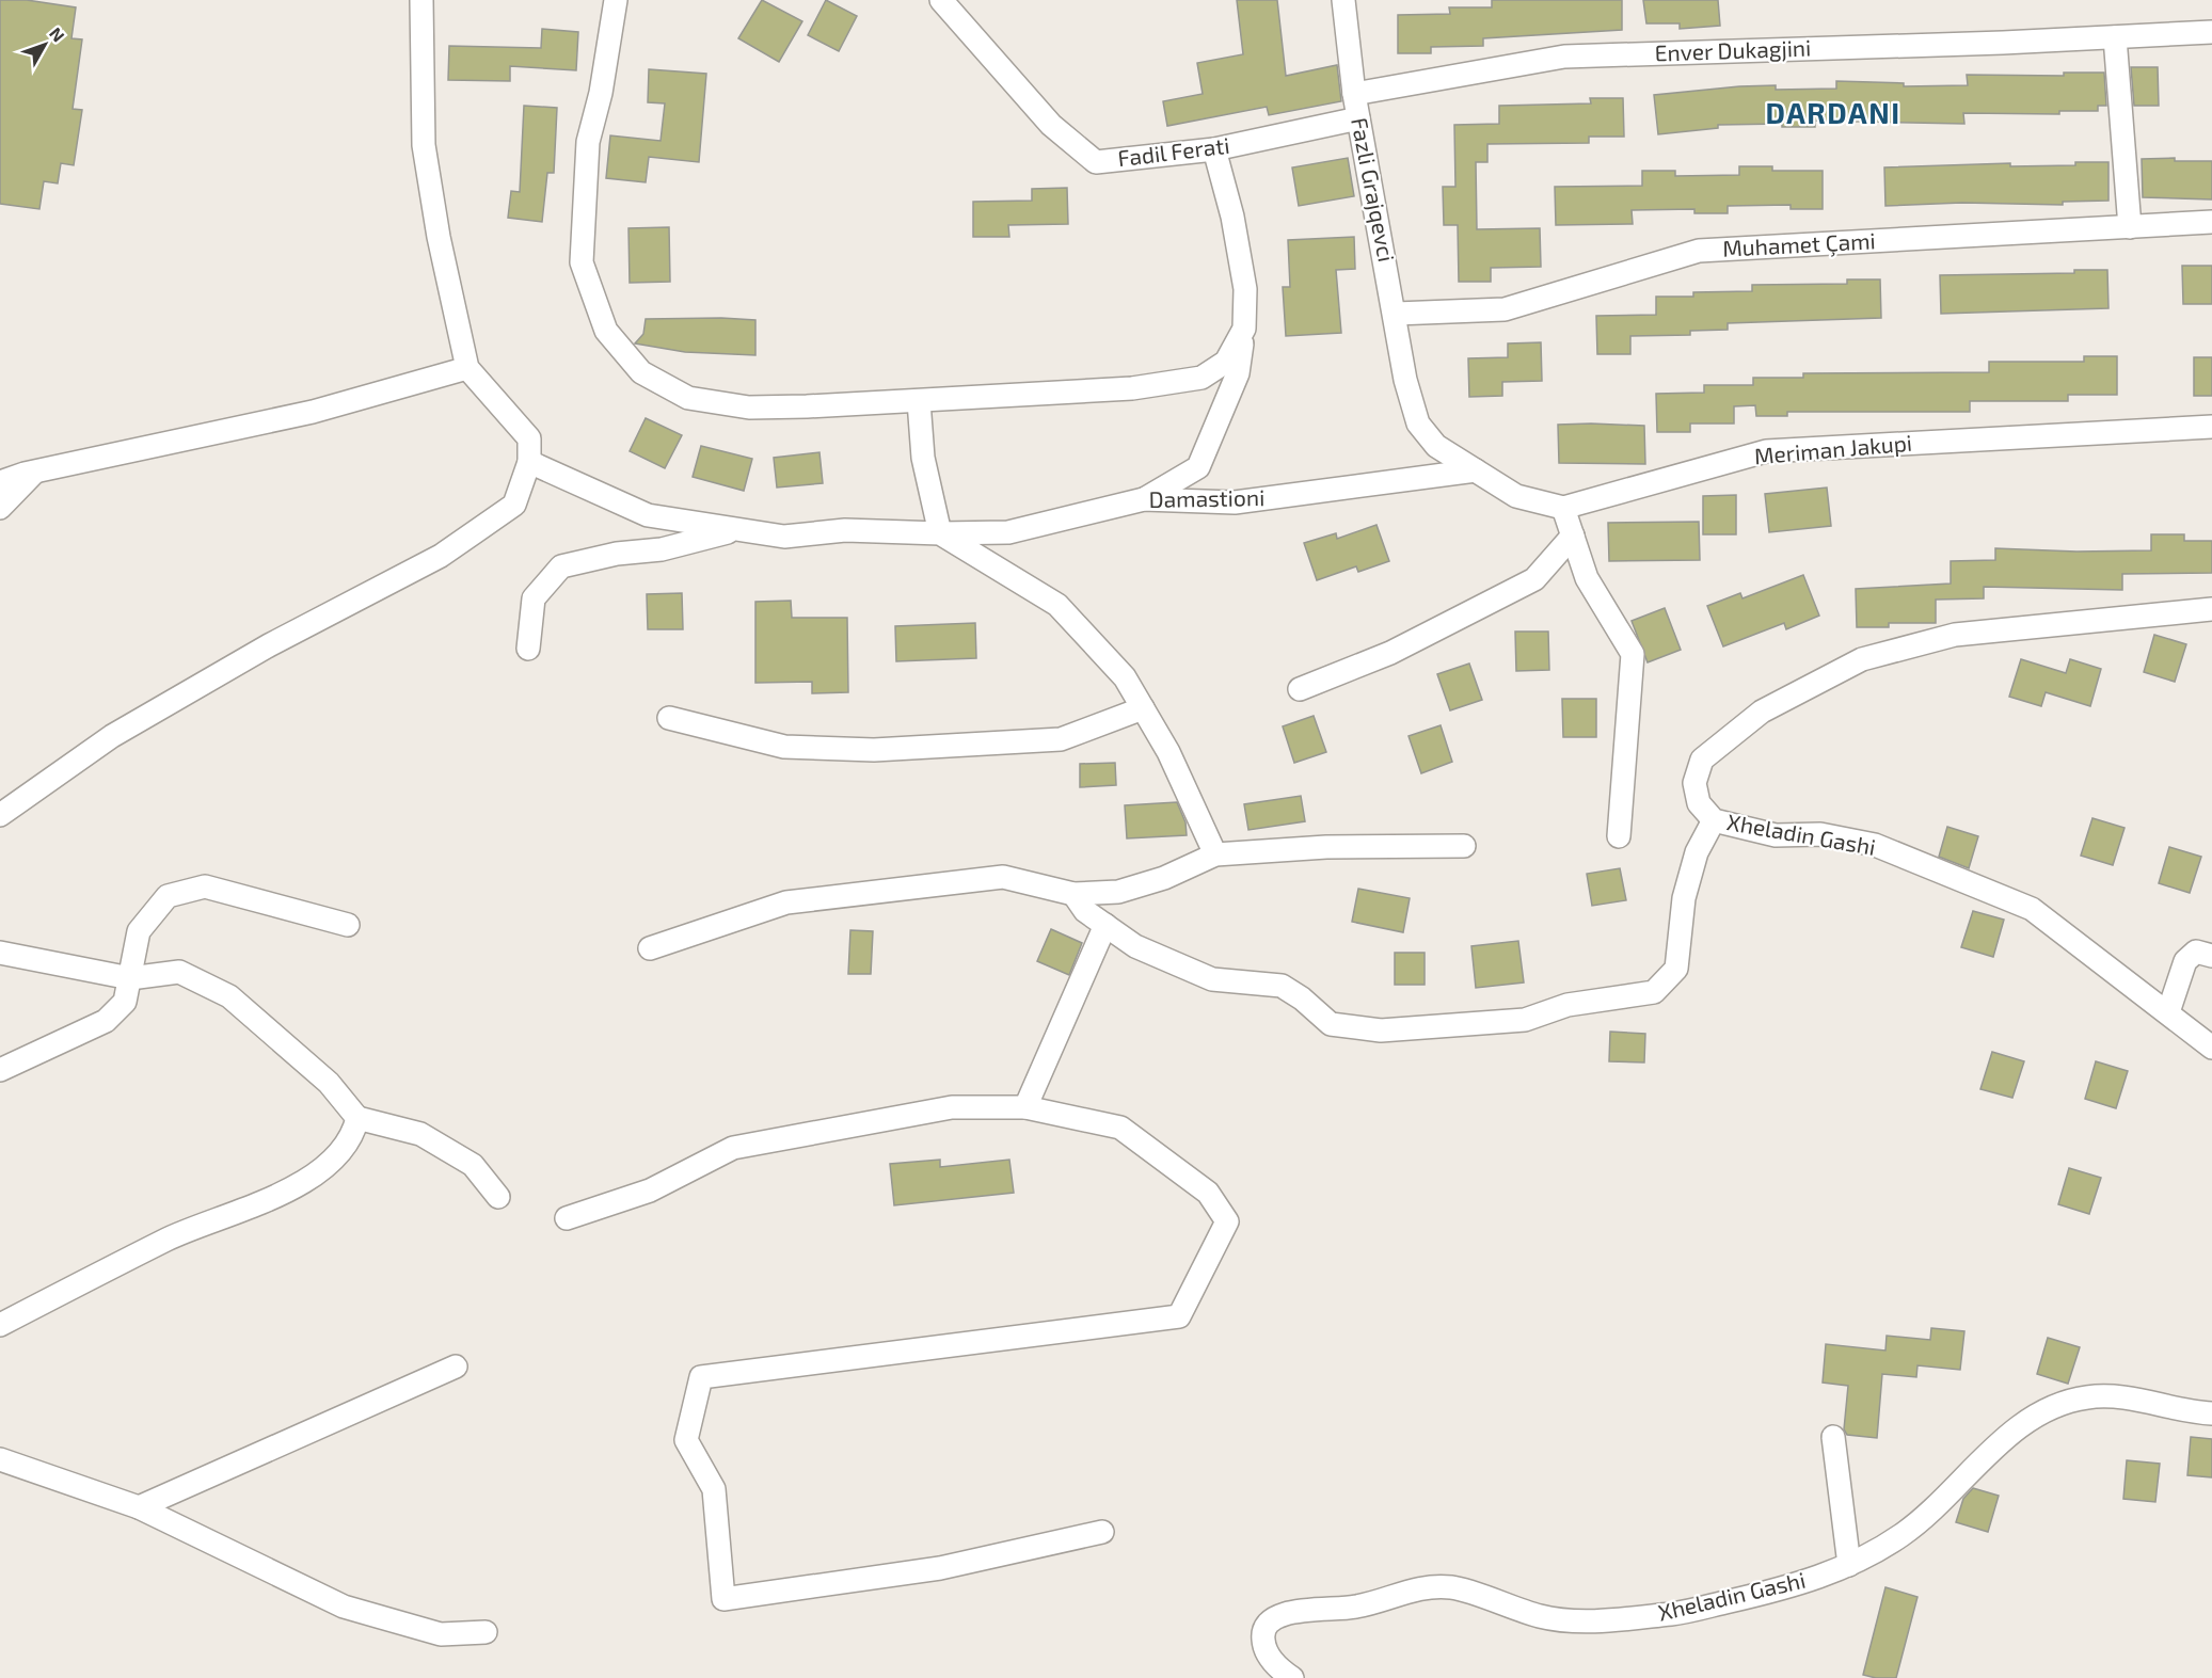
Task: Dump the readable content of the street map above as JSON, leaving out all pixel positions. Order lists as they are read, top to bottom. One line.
{"streets":{"street":["Enver Dukagjini","Fadil Ferati","Fazli Grajqevci","Muhamet Çami","Meriman Jakupi","Damastioni","Xheladin Gashi"]},"crossings":[["Enver Dukagjini","Fazli Grajqevci"],["Fadil Ferati","Fazli Grajqevci"],["Fazli Grajqevci","Muhamet Çami"],["Fazli Grajqevci","Meriman Jakupi"],["Meriman Jakupi","Damastioni"]],"districts":["DARDANI"],"north":"top right"}
